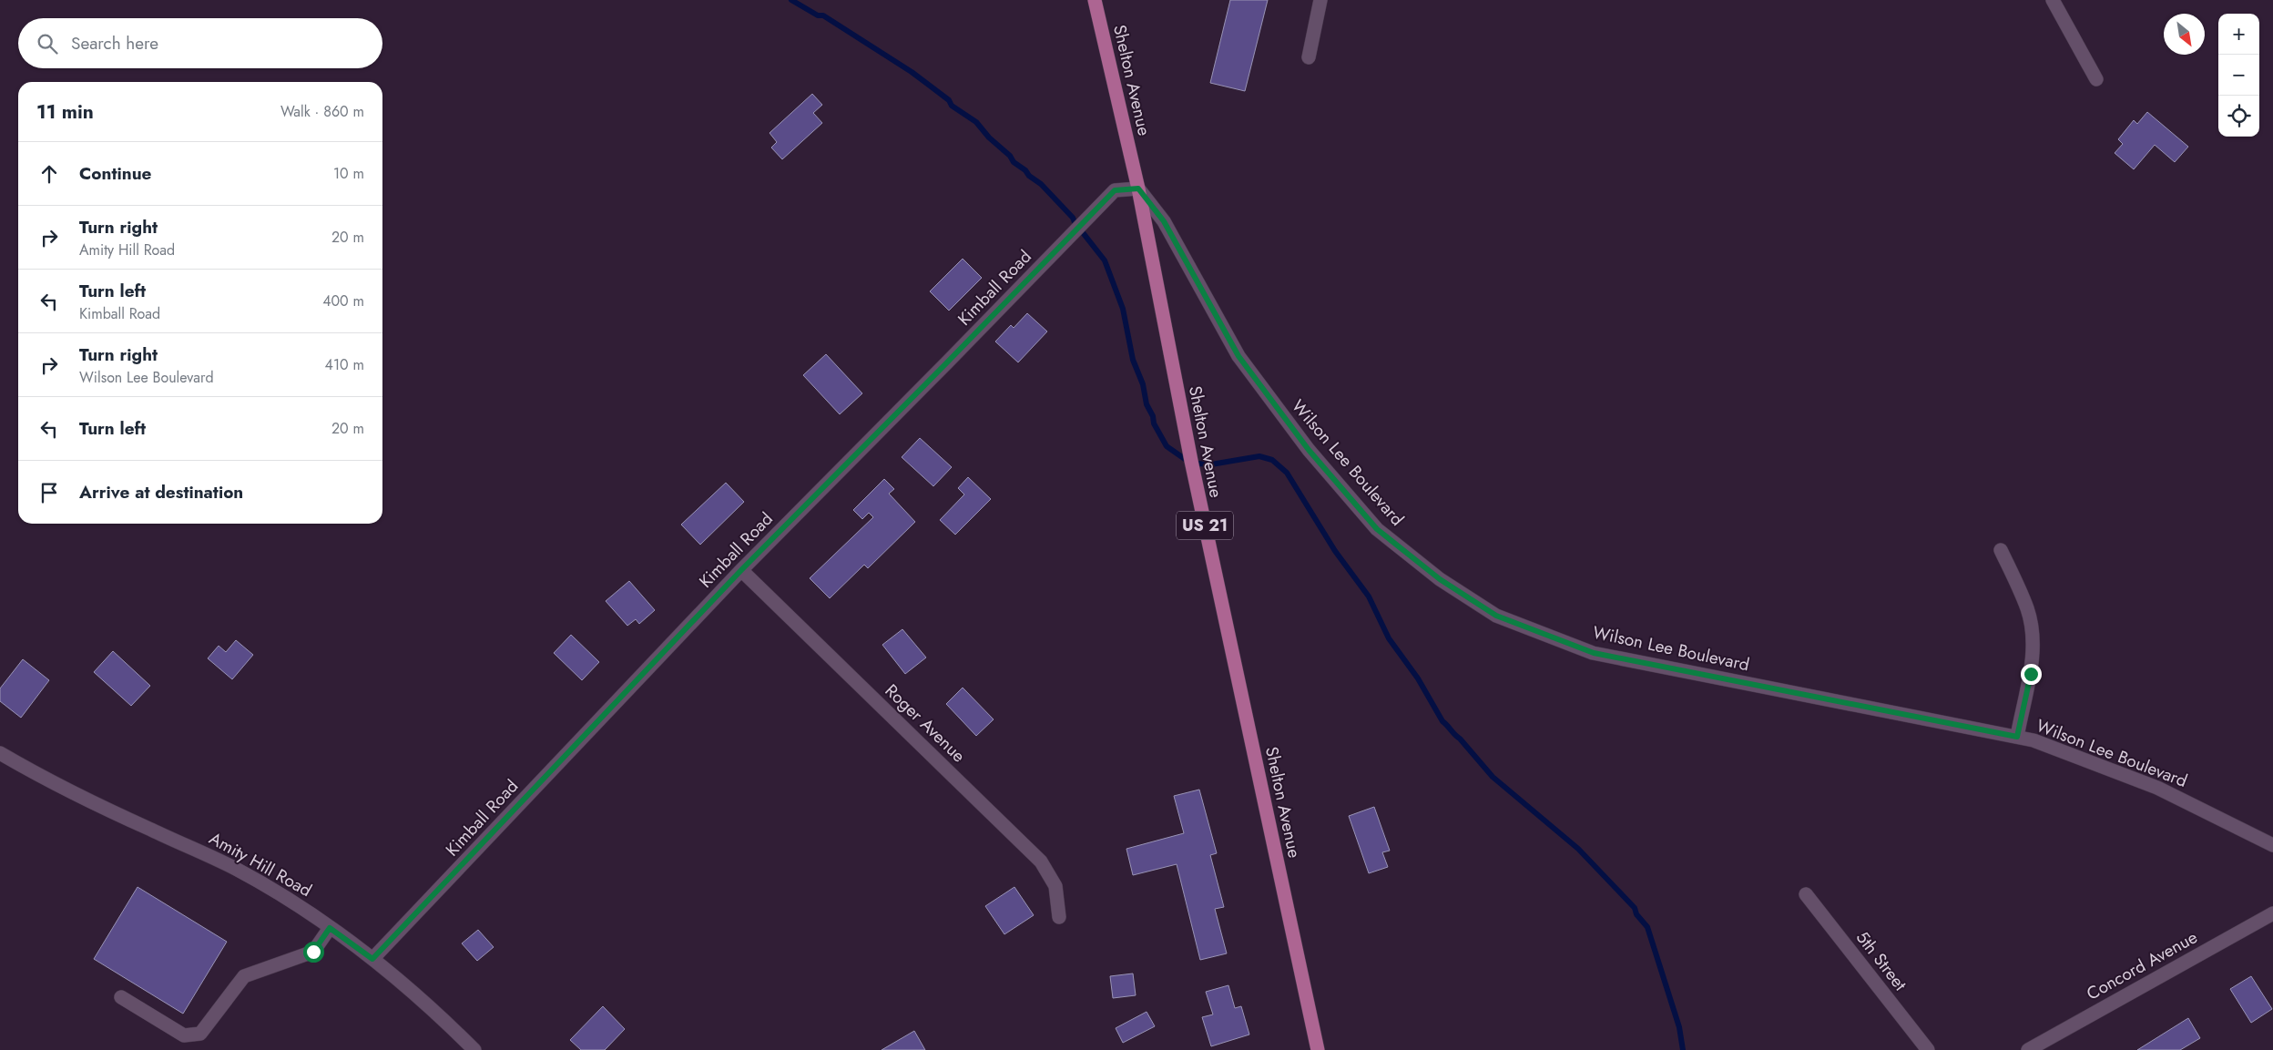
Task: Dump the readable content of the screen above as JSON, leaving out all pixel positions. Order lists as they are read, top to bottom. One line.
{"streets":{"main road":["Shelton Avenue","US 21"],"street":["Kimball Road","Wilson Lee Boulevard","Roger Avenue","Amity Hill Road","5th Street","Concord Avenue"]},"crossings":[["Shelton Avenue","Kimball Road"],["Shelton Avenue","Wilson Lee Boulevard"],["Kimball Road","Wilson Lee Boulevard"],["Kimball Road","Roger Avenue"],["Kimball Road","Amity Hill Road"]],"north":"bottom right","page":{"map_buttons":["+","−"],"search":"Search here","heading":["11 min","Walk · 860 m"],"list":[["Continue","10 m"],["Turn right","Amity Hill Road","20 m"],["Turn left","Kimball Road","400 m"],["Turn right","Wilson Lee Boulevard","410 m"],["Turn left","20 m"],"Arrive at destination"]}}
